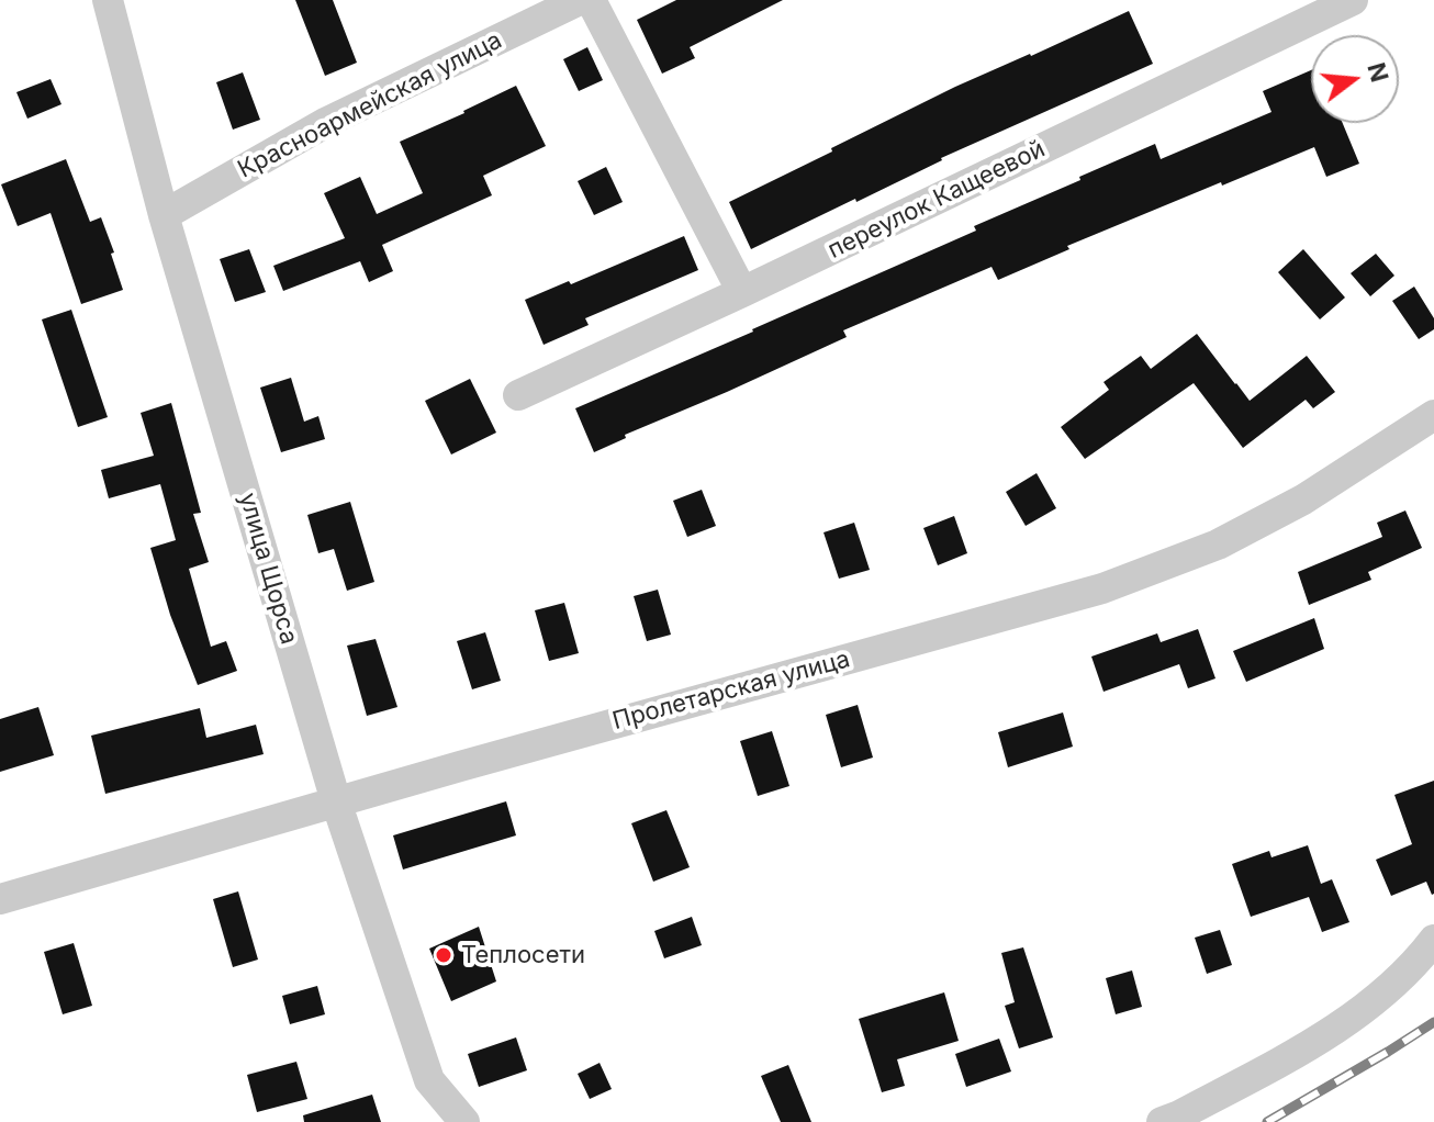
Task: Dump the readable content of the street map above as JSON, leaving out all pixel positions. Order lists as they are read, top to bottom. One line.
{"streets":{"street":["Красноармейская улица","переулок Кащеевой","улица Щорса","Пролетарская улица"]},"crossings":[["Красноармейская улица","улица Щорса"],["улица Щорса","Пролетарская улица"]],"places":["Теплосети"],"north":"right"}
